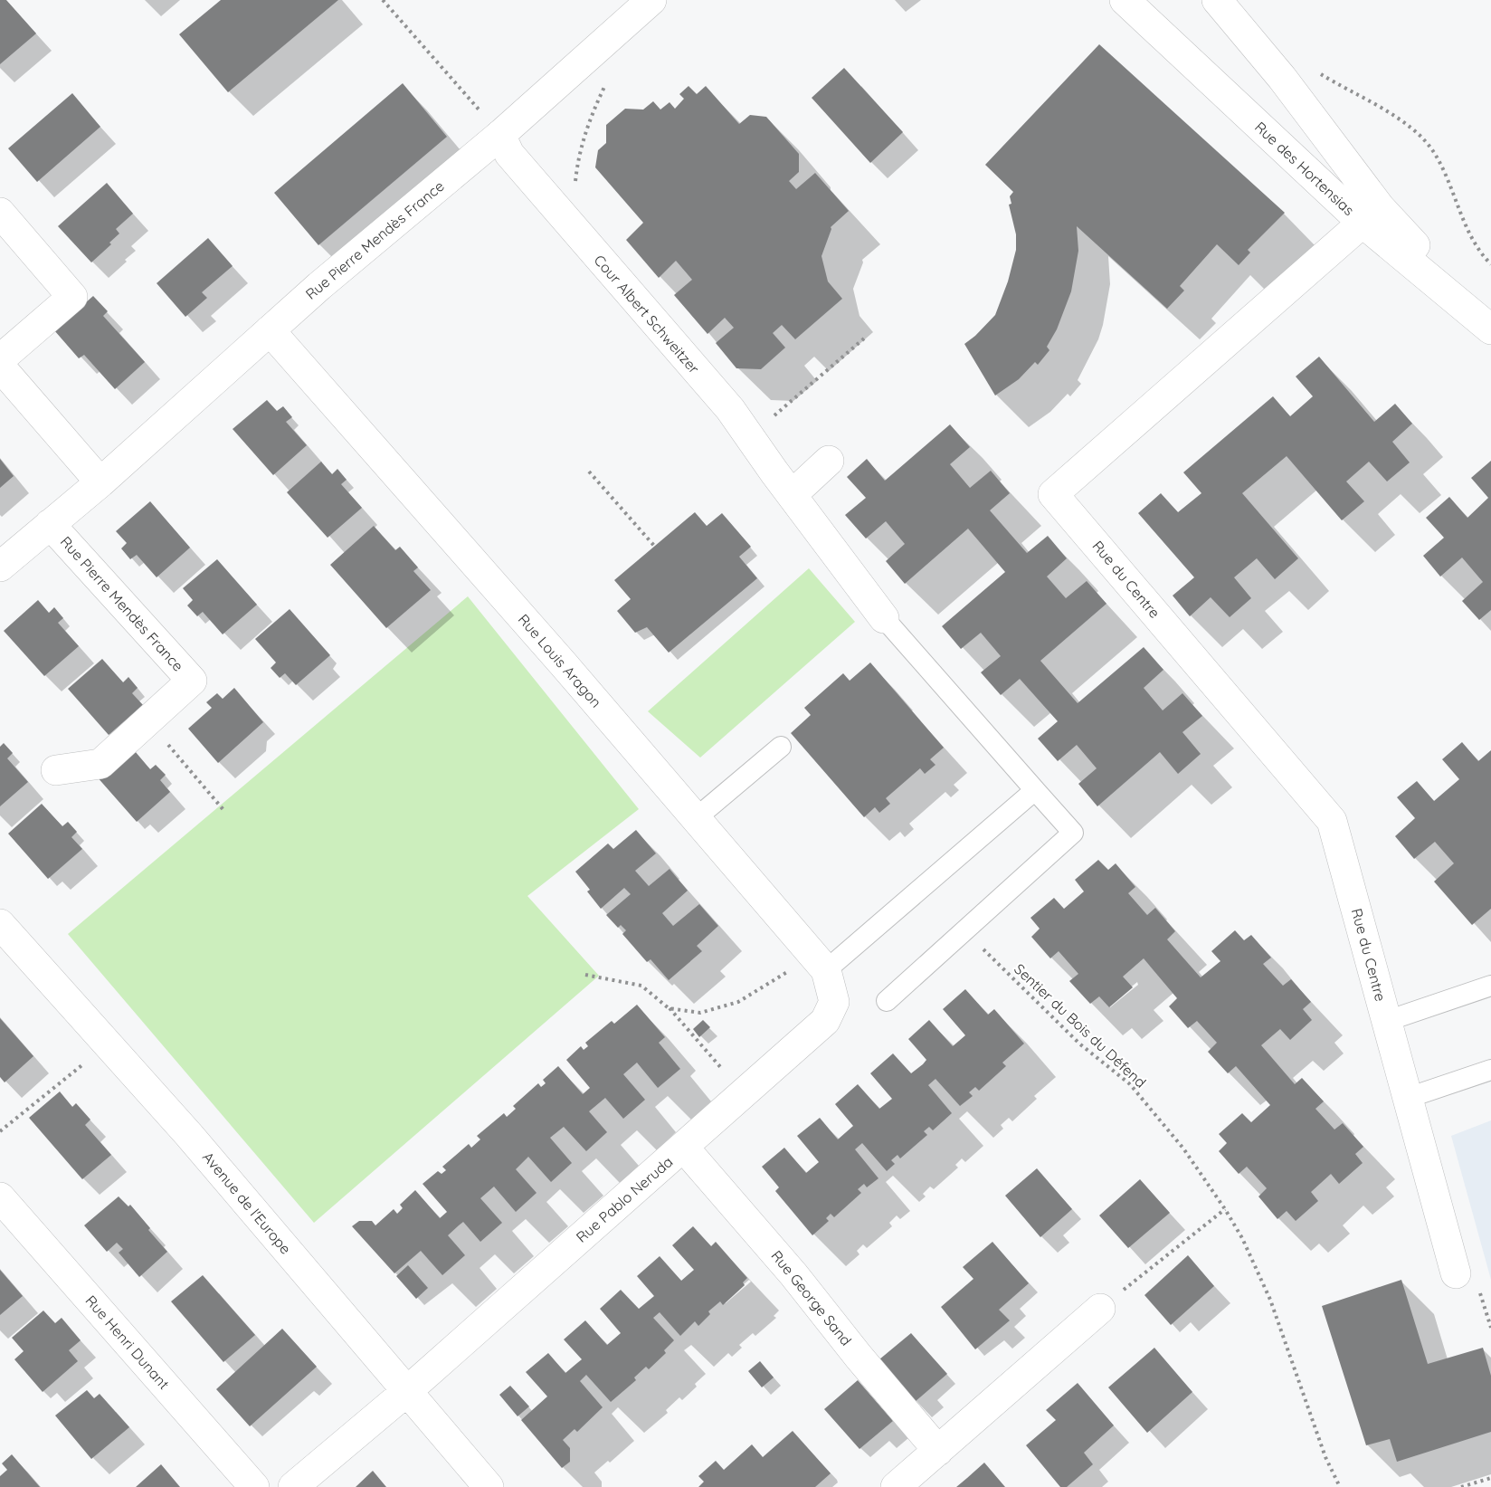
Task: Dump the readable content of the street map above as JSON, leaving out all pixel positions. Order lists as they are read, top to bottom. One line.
{"streets":{"street":["Rue des Hortensias","Rue Pierre Mendès France","Cour Albert Schweitzer","Rue du Centre","Rue Louis Aragon","Rue Pablo Neruda","Avenue de l'Europe","Rue George Sand","Rue Henri Dunant"],"path":["Sentier du Bois du Défend"]},"crossings":[["Rue des Hortensias","Rue du Centre"],["Rue Pierre Mendès France","Cour Albert Schweitzer"],["Rue Pierre Mendès France","Rue Louis Aragon"],["Rue Louis Aragon","Rue Pablo Neruda"],["Rue Pablo Neruda","Avenue de l'Europe"],["Rue Pablo Neruda","Rue George Sand"]]}
